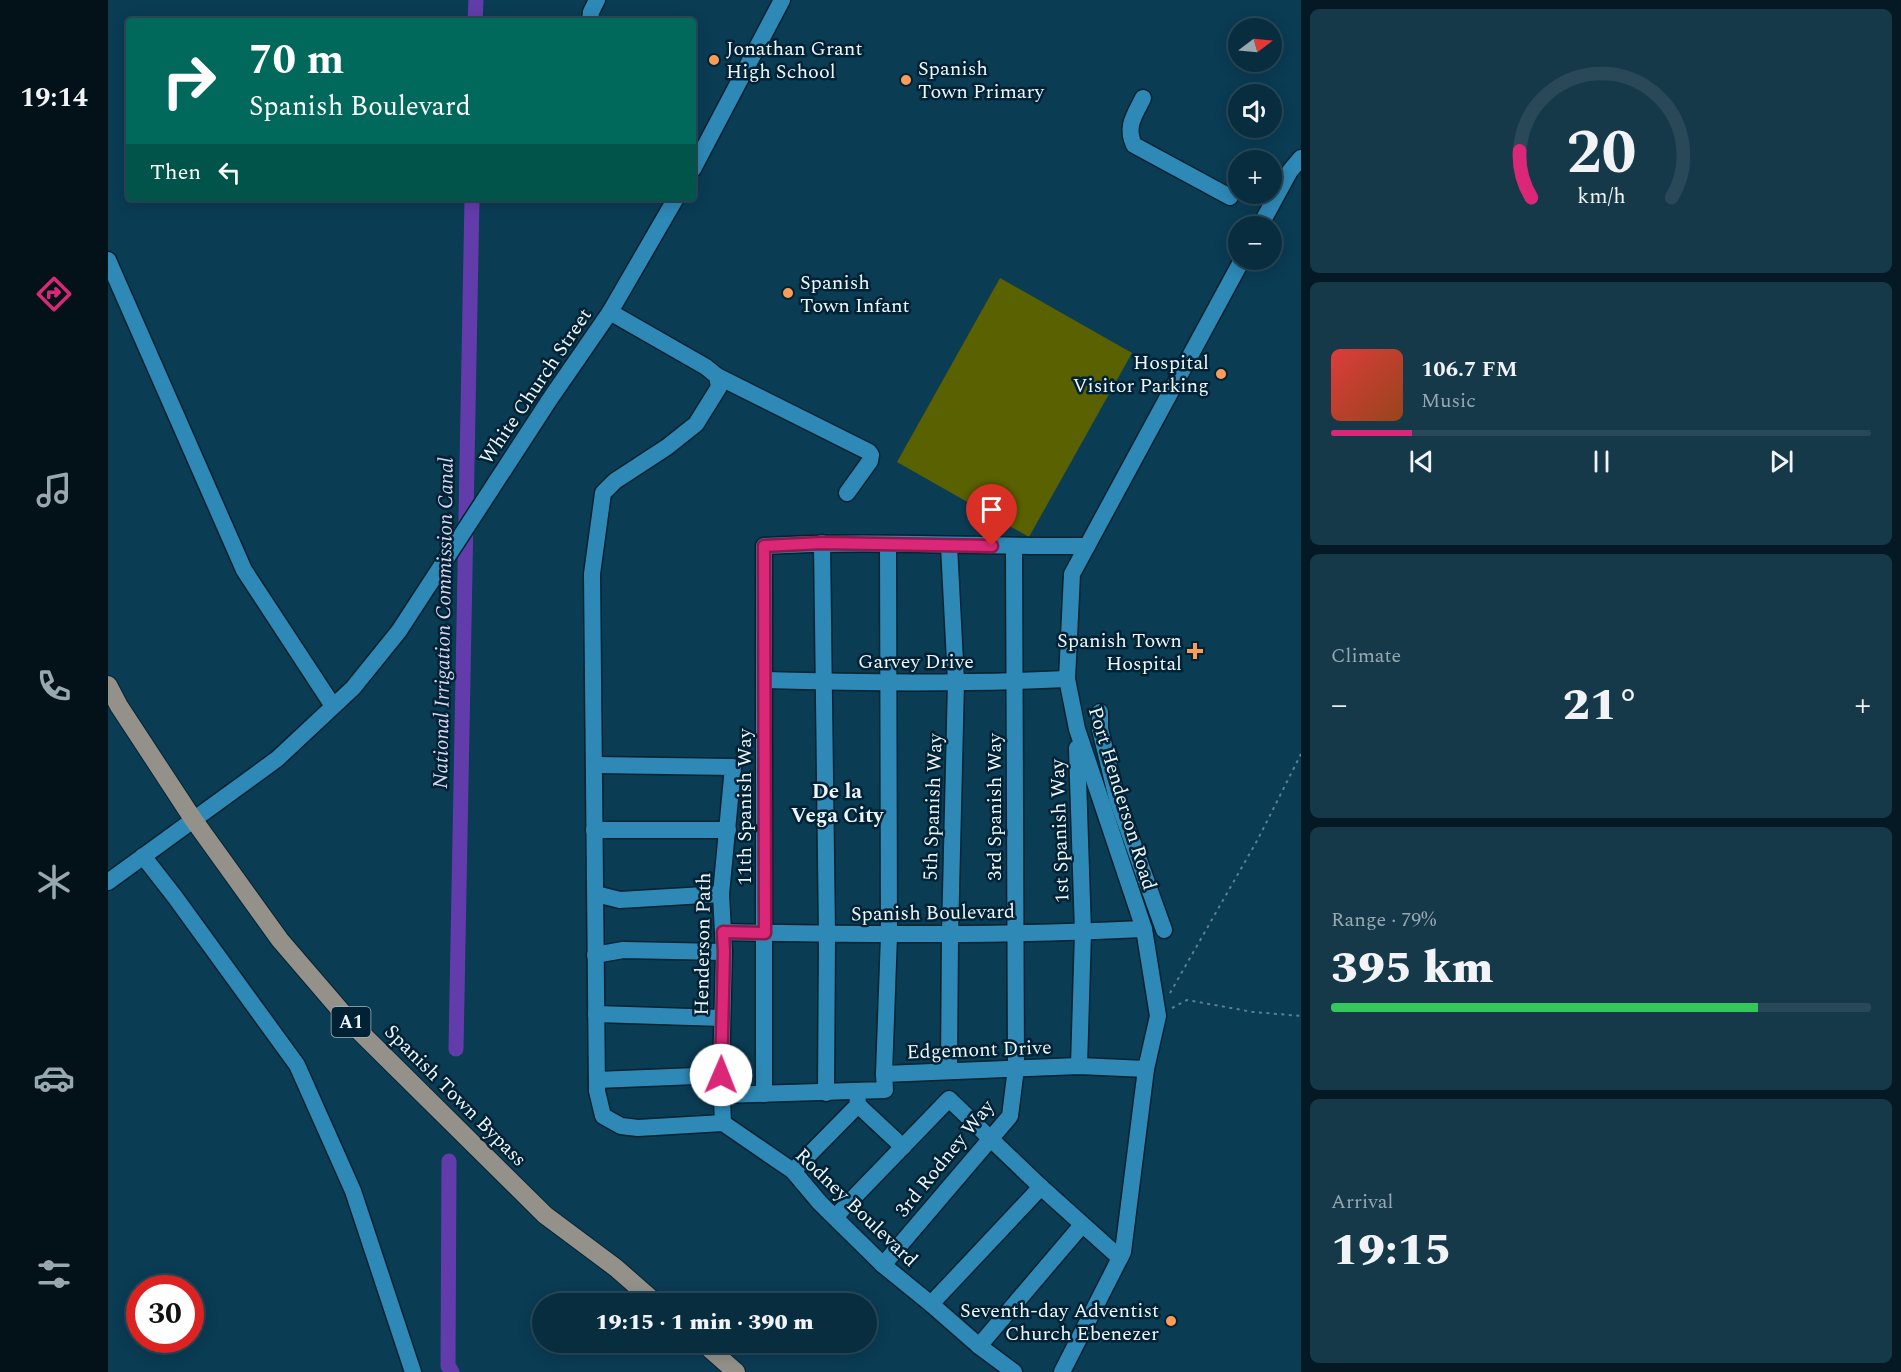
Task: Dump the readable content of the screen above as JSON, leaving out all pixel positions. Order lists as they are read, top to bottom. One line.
{"streets":{"main road":["A1","Spanish Town Bypass"],"street":["White Church Street","Garvey Drive","Port Henderson Road","11th Spanish Way","5th Spanish Way","3rd Spanish Way","1st Spanish Way","Spanish Boulevard","Henderson Path","Edgemont Drive","3rd Rodney Way","Rodney Boulevard"]},"crossings":[["White Church Street","Spanish Town Bypass"],["Garvey Drive","Port Henderson Road"],["Garvey Drive","11th Spanish Way"],["Garvey Drive","5th Spanish Way"],["Garvey Drive","3rd Spanish Way"],["Port Henderson Road","1st Spanish Way"],["Port Henderson Road","Spanish Boulevard"],["Port Henderson Road","Edgemont Drive"],["11th Spanish Way","Spanish Boulevard"],["11th Spanish Way","Edgemont Drive"],["5th Spanish Way","Spanish Boulevard"],["5th Spanish Way","Edgemont Drive"],["3rd Spanish Way","Spanish Boulevard"],["3rd Spanish Way","Edgemont Drive"],["3rd Spanish Way","3rd Rodney Way"],["1st Spanish Way","Spanish Boulevard"],["1st Spanish Way","Edgemont Drive"],["Spanish Boulevard","Henderson Path"],["Henderson Path","Edgemont Drive"],["Henderson Path","Rodney Boulevard"],["Edgemont Drive","3rd Rodney Way"],["3rd Rodney Way","Rodney Boulevard"]],"districts":["De la Vega City"],"water":["National Irrigation Commission Canal"],"places":{"other":["Jonathan Grant High School","Spanish Town Primary","Spanish Town Infant","Hospital Visitor Parking","Seventh-day Adventist Church Ebenezer"],"health":["Spanish Town Hospital"]},"north":"right","page":{"tabs":"19:14","map_buttons":["+","−"],"turn":["70 m","Spanish Boulevard"],"then":"Then","song":["106.7 FM","Music"],"tile":["Climate",["Range · 79%","395 km"],["Arrival","19:15"]],"heat":["−","21°","+"],"limit":"30","trip":"19:15 · 1 min · 390 m","gauge":["20","km/h"]}}
